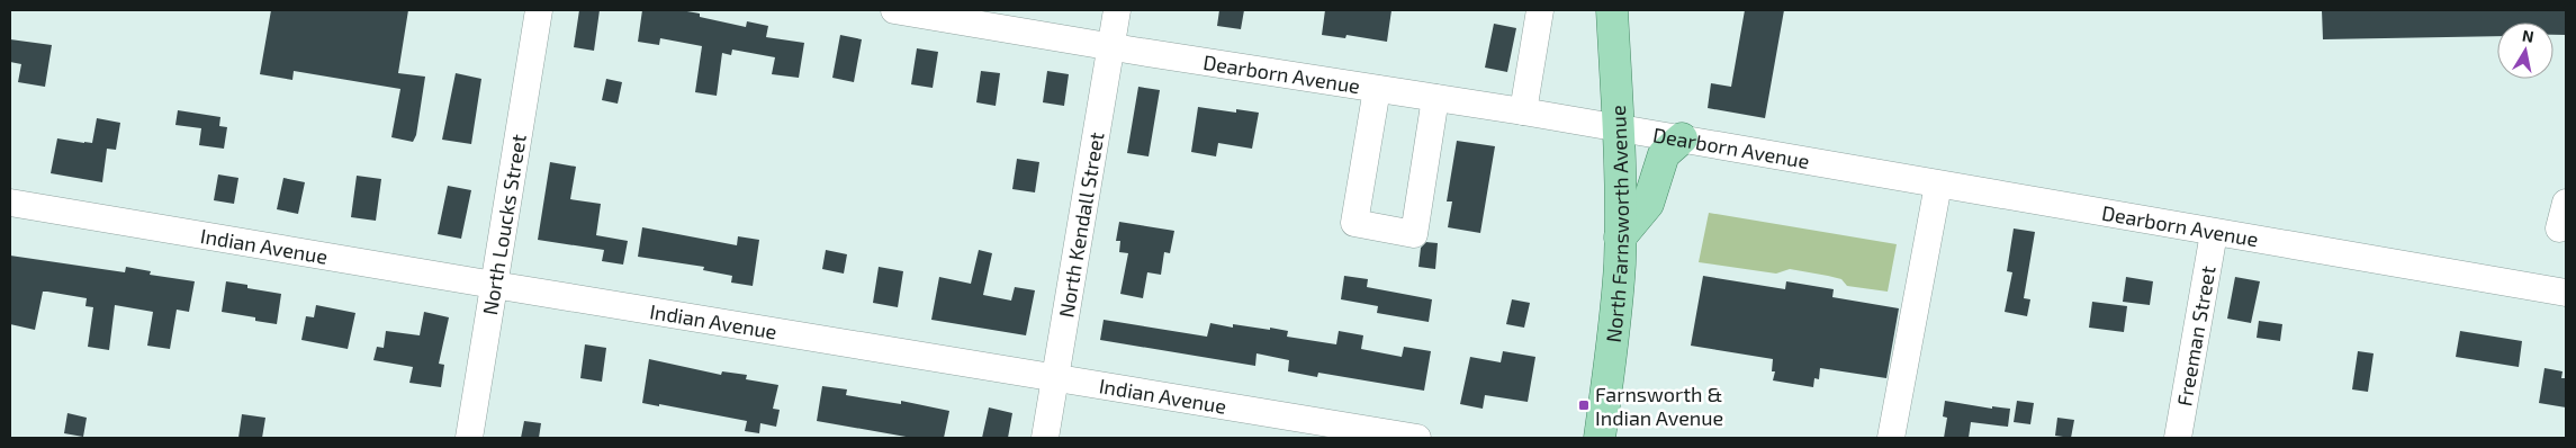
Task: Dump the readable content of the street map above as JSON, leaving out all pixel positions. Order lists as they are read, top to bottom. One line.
{"streets":{"main road":["North Farnsworth Avenue"],"street":["Dearborn Avenue","North Loucks Street","North Kendall Street","Indian Avenue","Freeman Street"]},"crossings":[["Dearborn Avenue","North Kendall Street"],["Dearborn Avenue","North Farnsworth Avenue"],["Dearborn Avenue","Freeman Street"],["North Loucks Street","Indian Avenue"],["North Kendall Street","Indian Avenue"]],"places":{"transit":["Farnsworth & Indian Avenue"]},"north":"top"}
